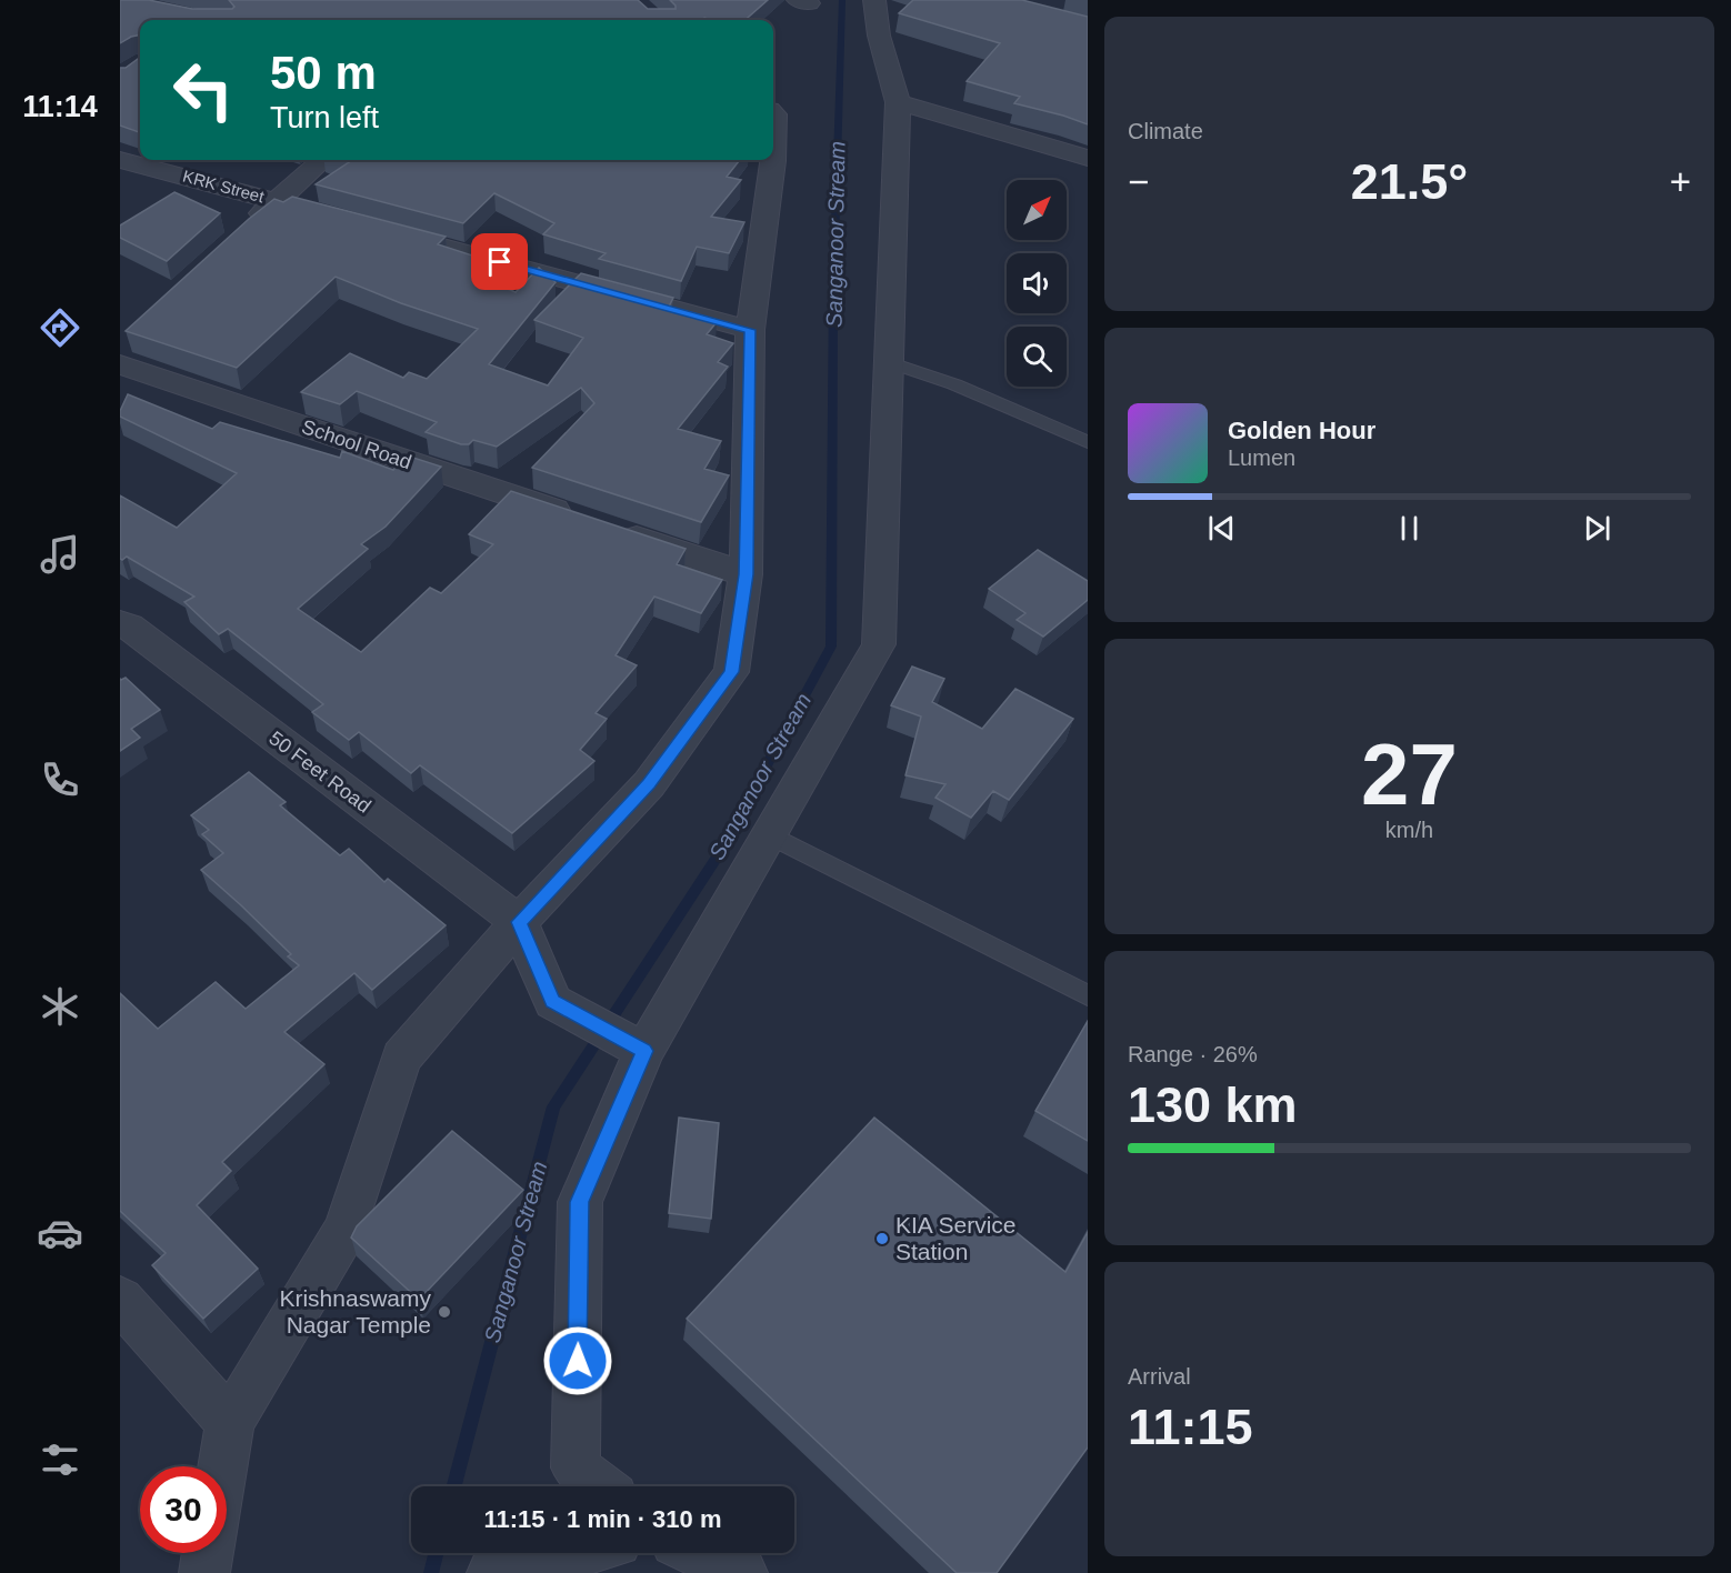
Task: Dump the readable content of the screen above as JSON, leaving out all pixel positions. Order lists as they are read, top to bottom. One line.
{"streets":{"street":["KRK Street","School Road","50 Feet Road"]},"water":["Sanganoor Stream"],"places":["KIA Service Station","Krishnaswamy Nagar Temple"],"north":"top right","page":{"tabs":"11:14","tile":["Climate",["27","km/h"],["Range · 26%","130 km"],["Arrival","11:15"]],"turn":["50 m","Turn left"],"heat":["−","21.5°","+"],"song":["Golden Hour","Lumen"],"limit":"30","trip":"11:15 · 1 min · 310 m"}}
